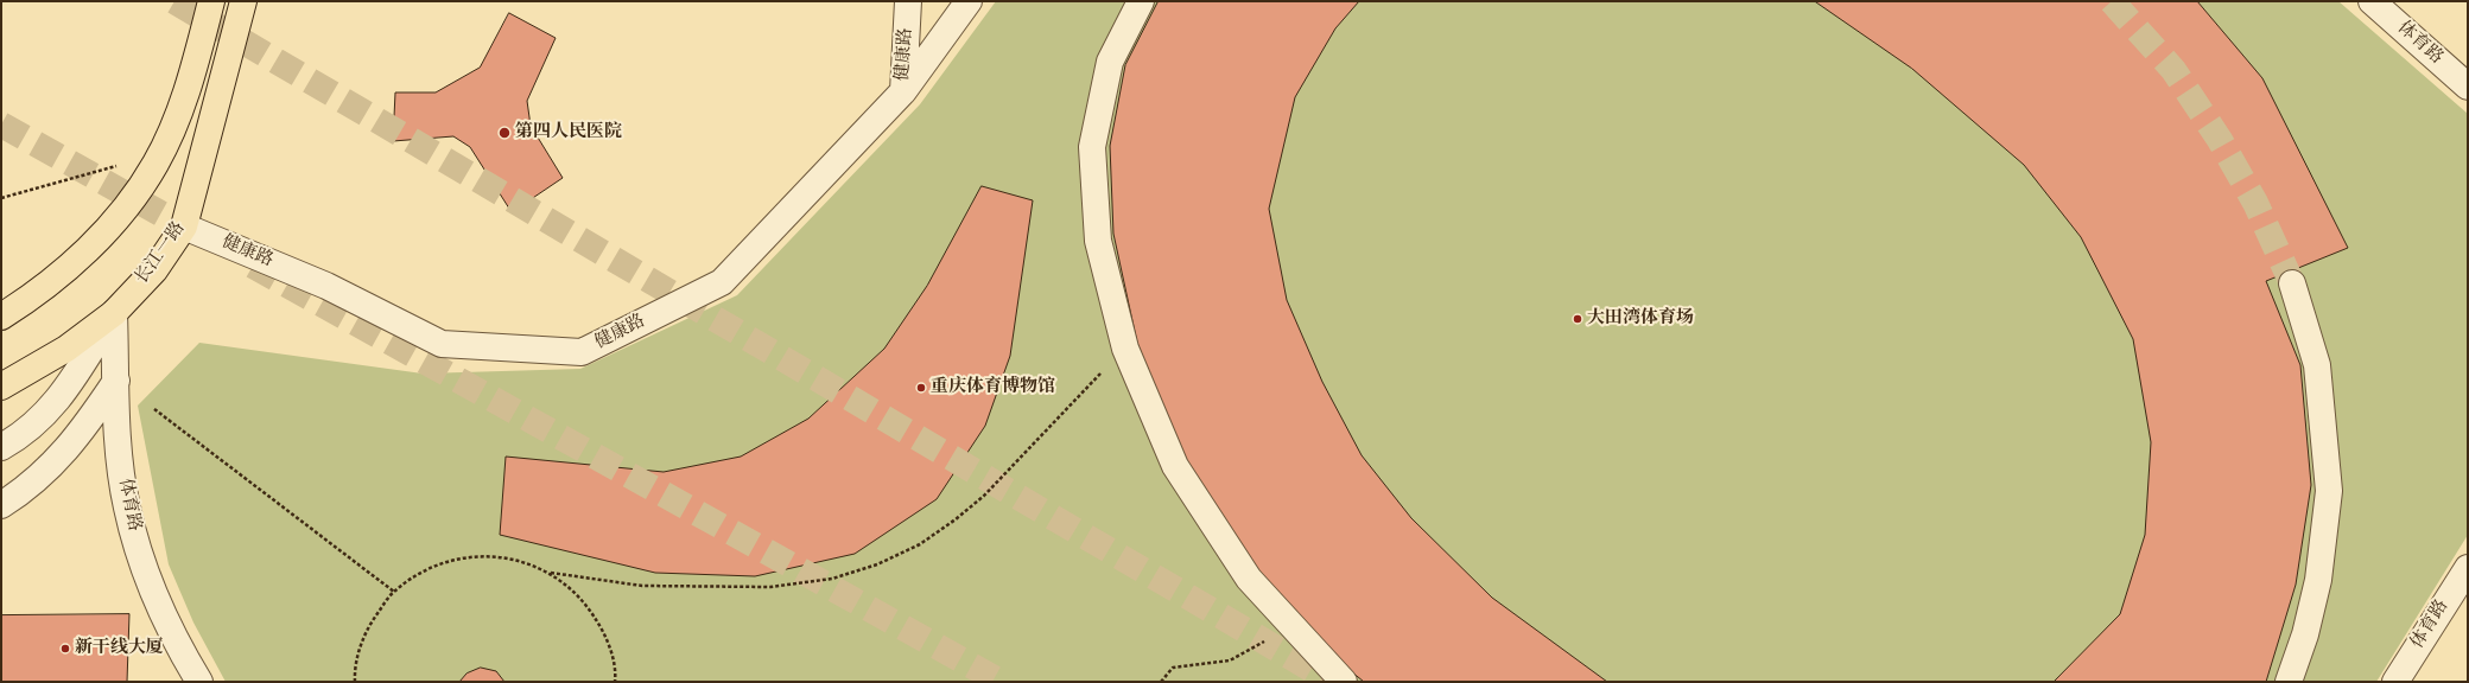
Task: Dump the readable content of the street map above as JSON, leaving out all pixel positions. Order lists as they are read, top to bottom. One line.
{"streets":{"main road":["长江一路"],"street":["体育路","健康路"]},"crossings":[["体育路","长江一路"],["健康路","长江一路"]],"places":["第四人民医院","大田湾体育场","重庆体育博物馆","新干线大厦"]}
